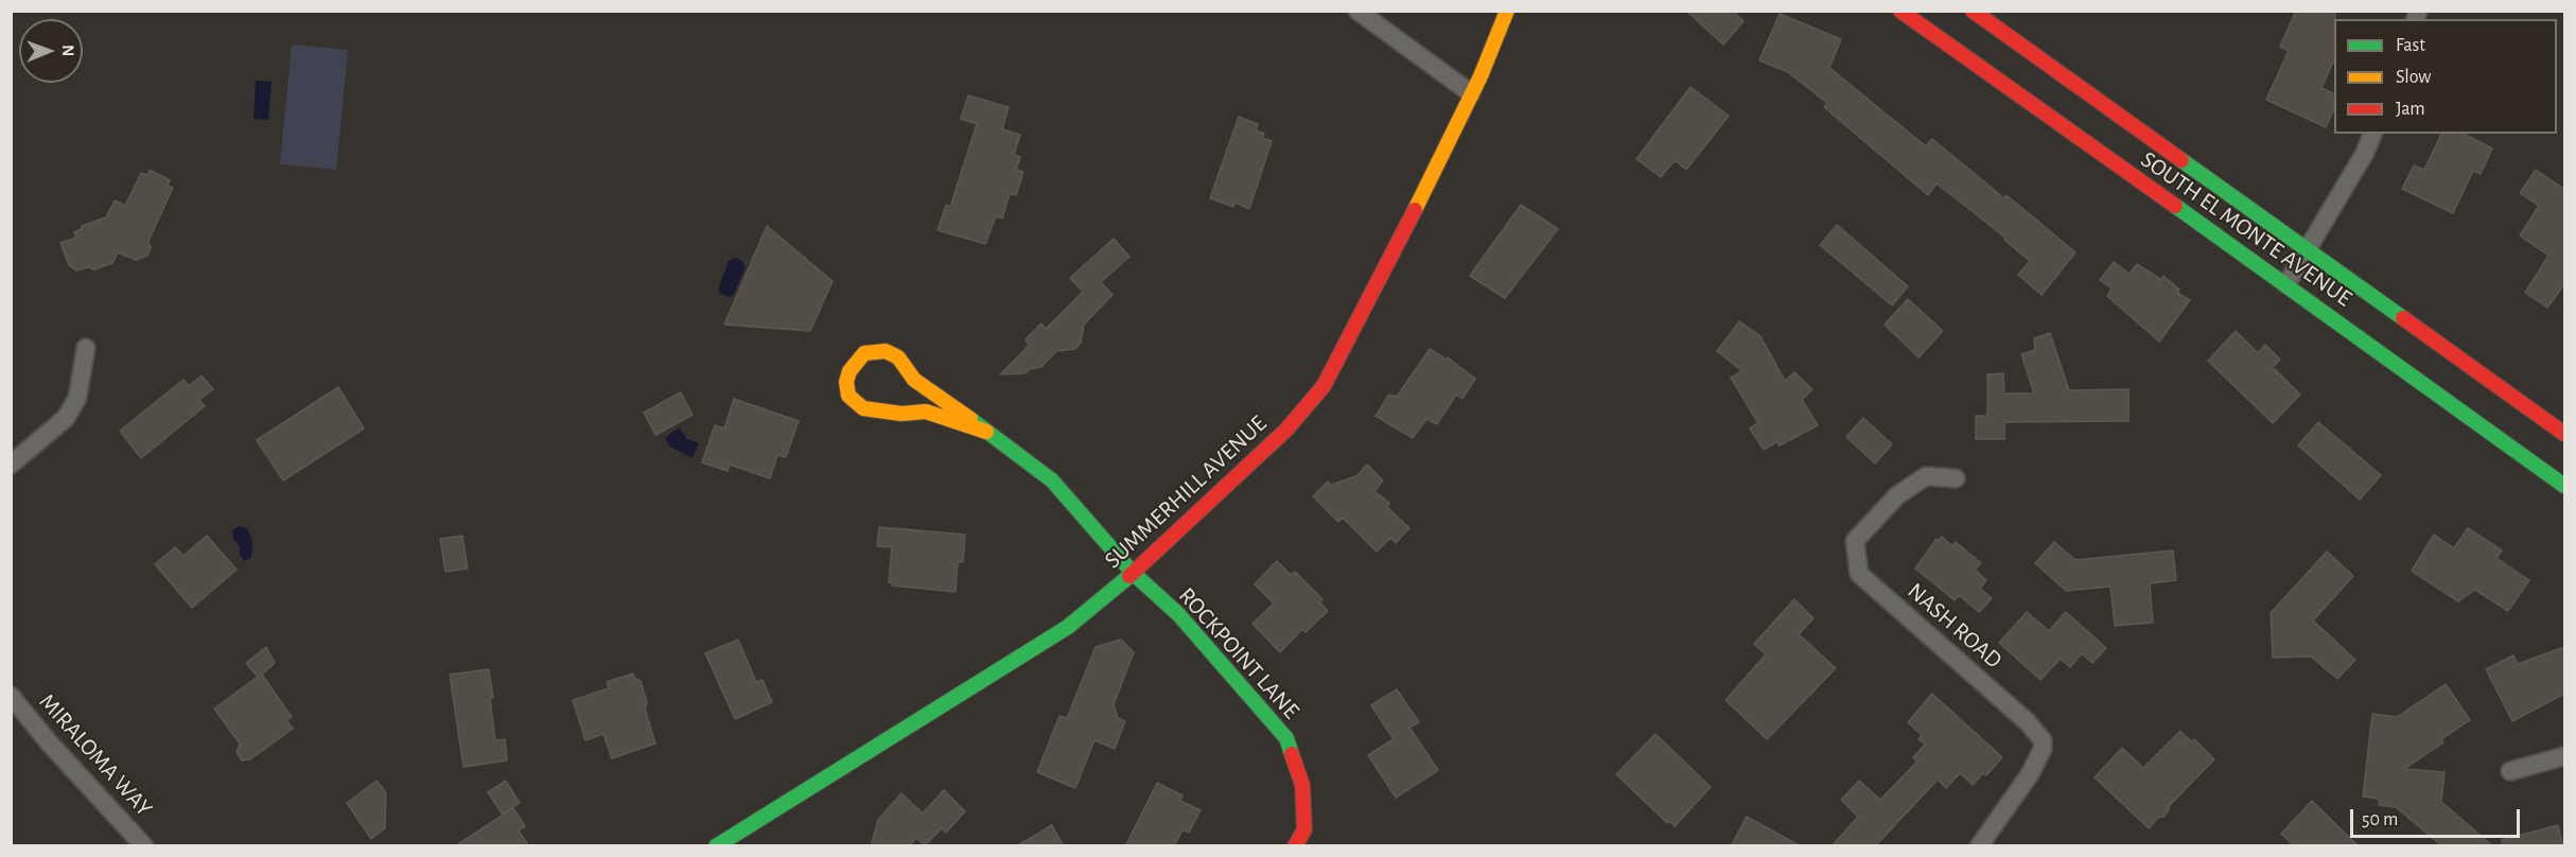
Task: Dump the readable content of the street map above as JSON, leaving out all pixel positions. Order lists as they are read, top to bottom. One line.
{"streets":{"street":["SOUTH EL MONTE AVENUE","SUMMERHILL AVENUE","NASH ROAD","ROCKPOINT LANE","MIRALOMA WAY"]},"crossings":[["SUMMERHILL AVENUE","ROCKPOINT LANE"]],"legend":["Fast","Slow","Jam"],"scale_bar":"50 m","north":"right"}
